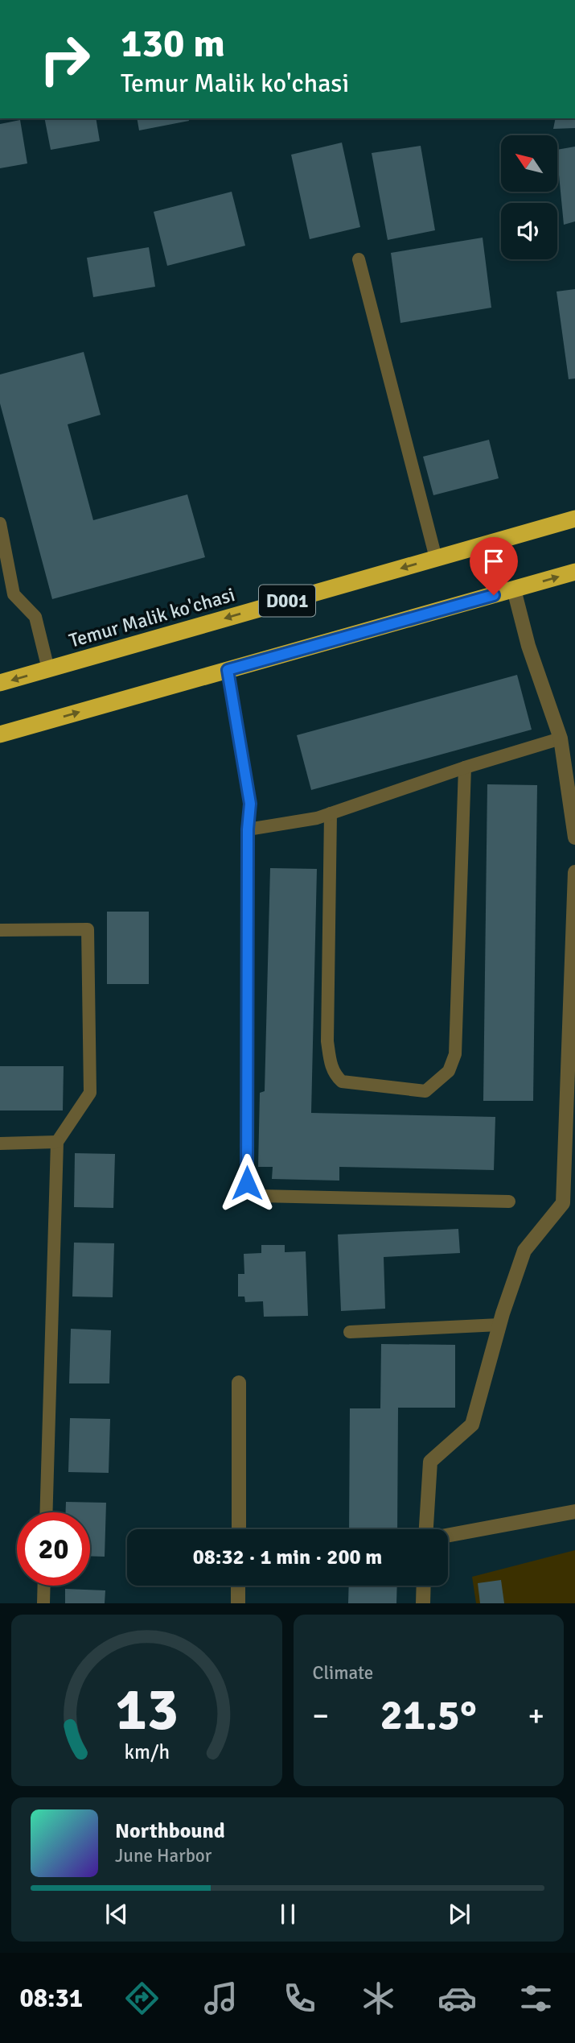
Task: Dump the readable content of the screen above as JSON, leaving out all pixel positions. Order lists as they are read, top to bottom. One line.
{"streets":{"highway":["D001","Temur Malik ko'chasi"]},"north":"top left","page":{"turn":["130 m","Temur Malik ko'chasi"],"limit":"20","trip":"08:32 · 1 min · 200 m","tile":"Climate","heat":["−","21.5°","+"],"song":["Northbound","June Harbor"],"tabs":"08:31","gauge":["13","km/h"]}}
